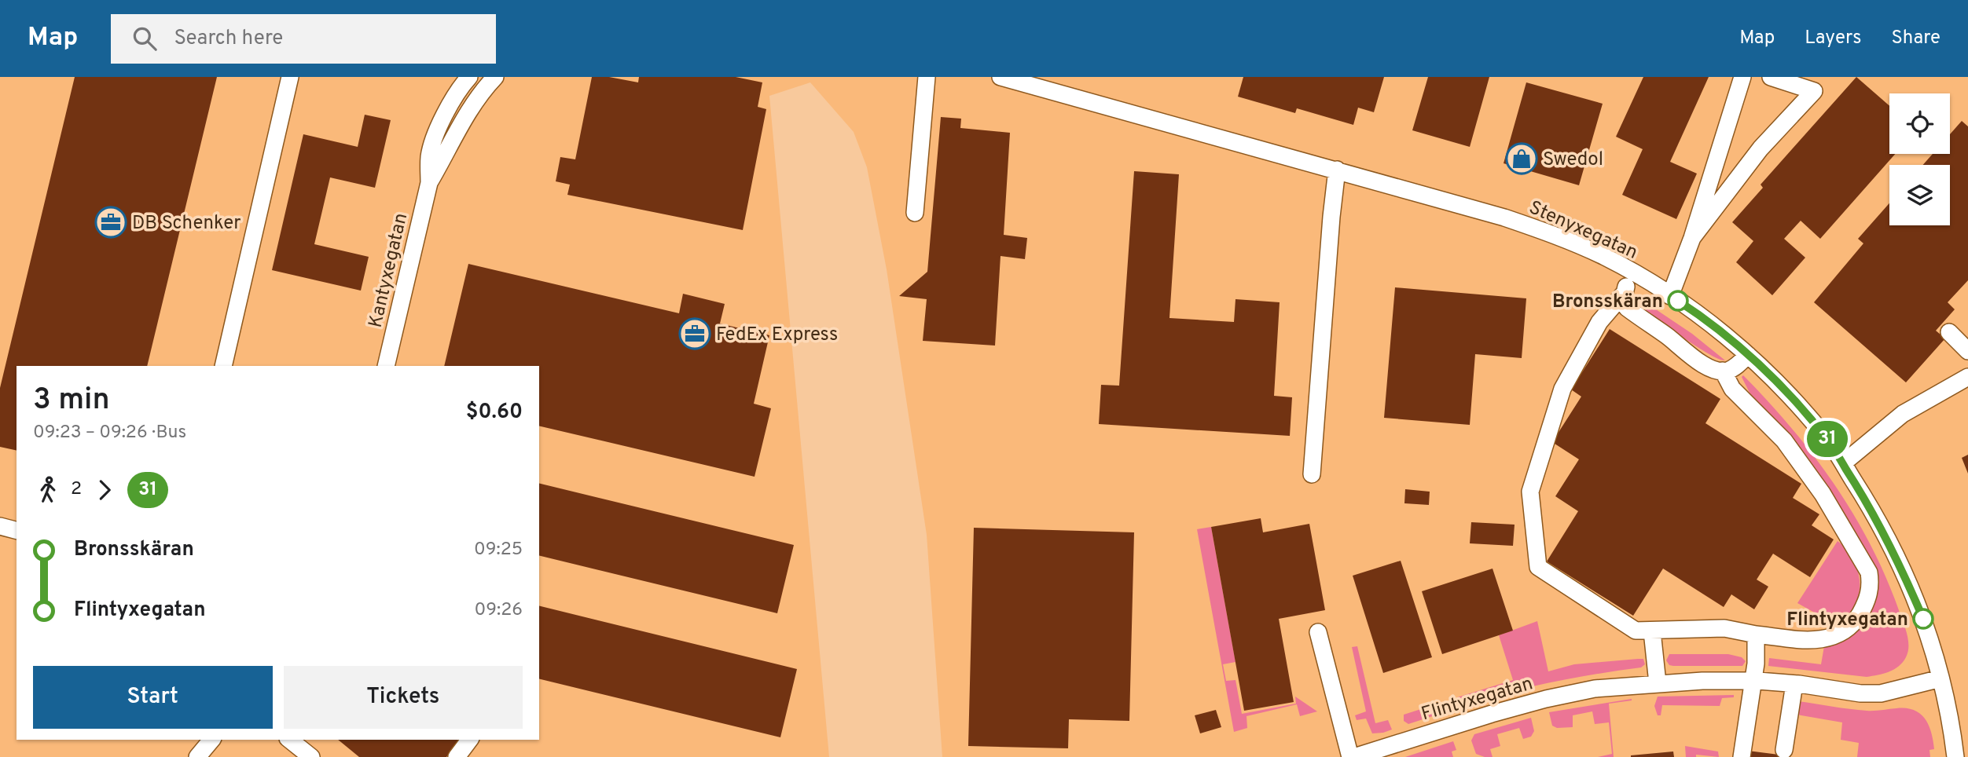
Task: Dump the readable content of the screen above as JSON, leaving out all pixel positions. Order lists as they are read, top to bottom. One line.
{"streets":{"street":["Stenyxegatan","Kantyxegatan","Flintyxegatan"]},"crossings":[["Stenyxegatan","Flintyxegatan"]],"places":{"shop":["Swedol"],"office":["DB Schenker","FedEx Express"],"other":["Bronsskäran","Flintyxegatan"]},"lines":["bus line 31"],"page":{"header":"Map","search":"Search here","nav":["Map","Layers","Share"],"on_map":"31","heading":["3 min","09:23 – 09:26 · Bus","$0.60"],"legs":["2","31"],"list":[{"name":"Bronsskäran","value":"09:25"},{"name":"Flintyxegatan","value":"09:26"}],"buttons":["Start","Tickets"]}}
